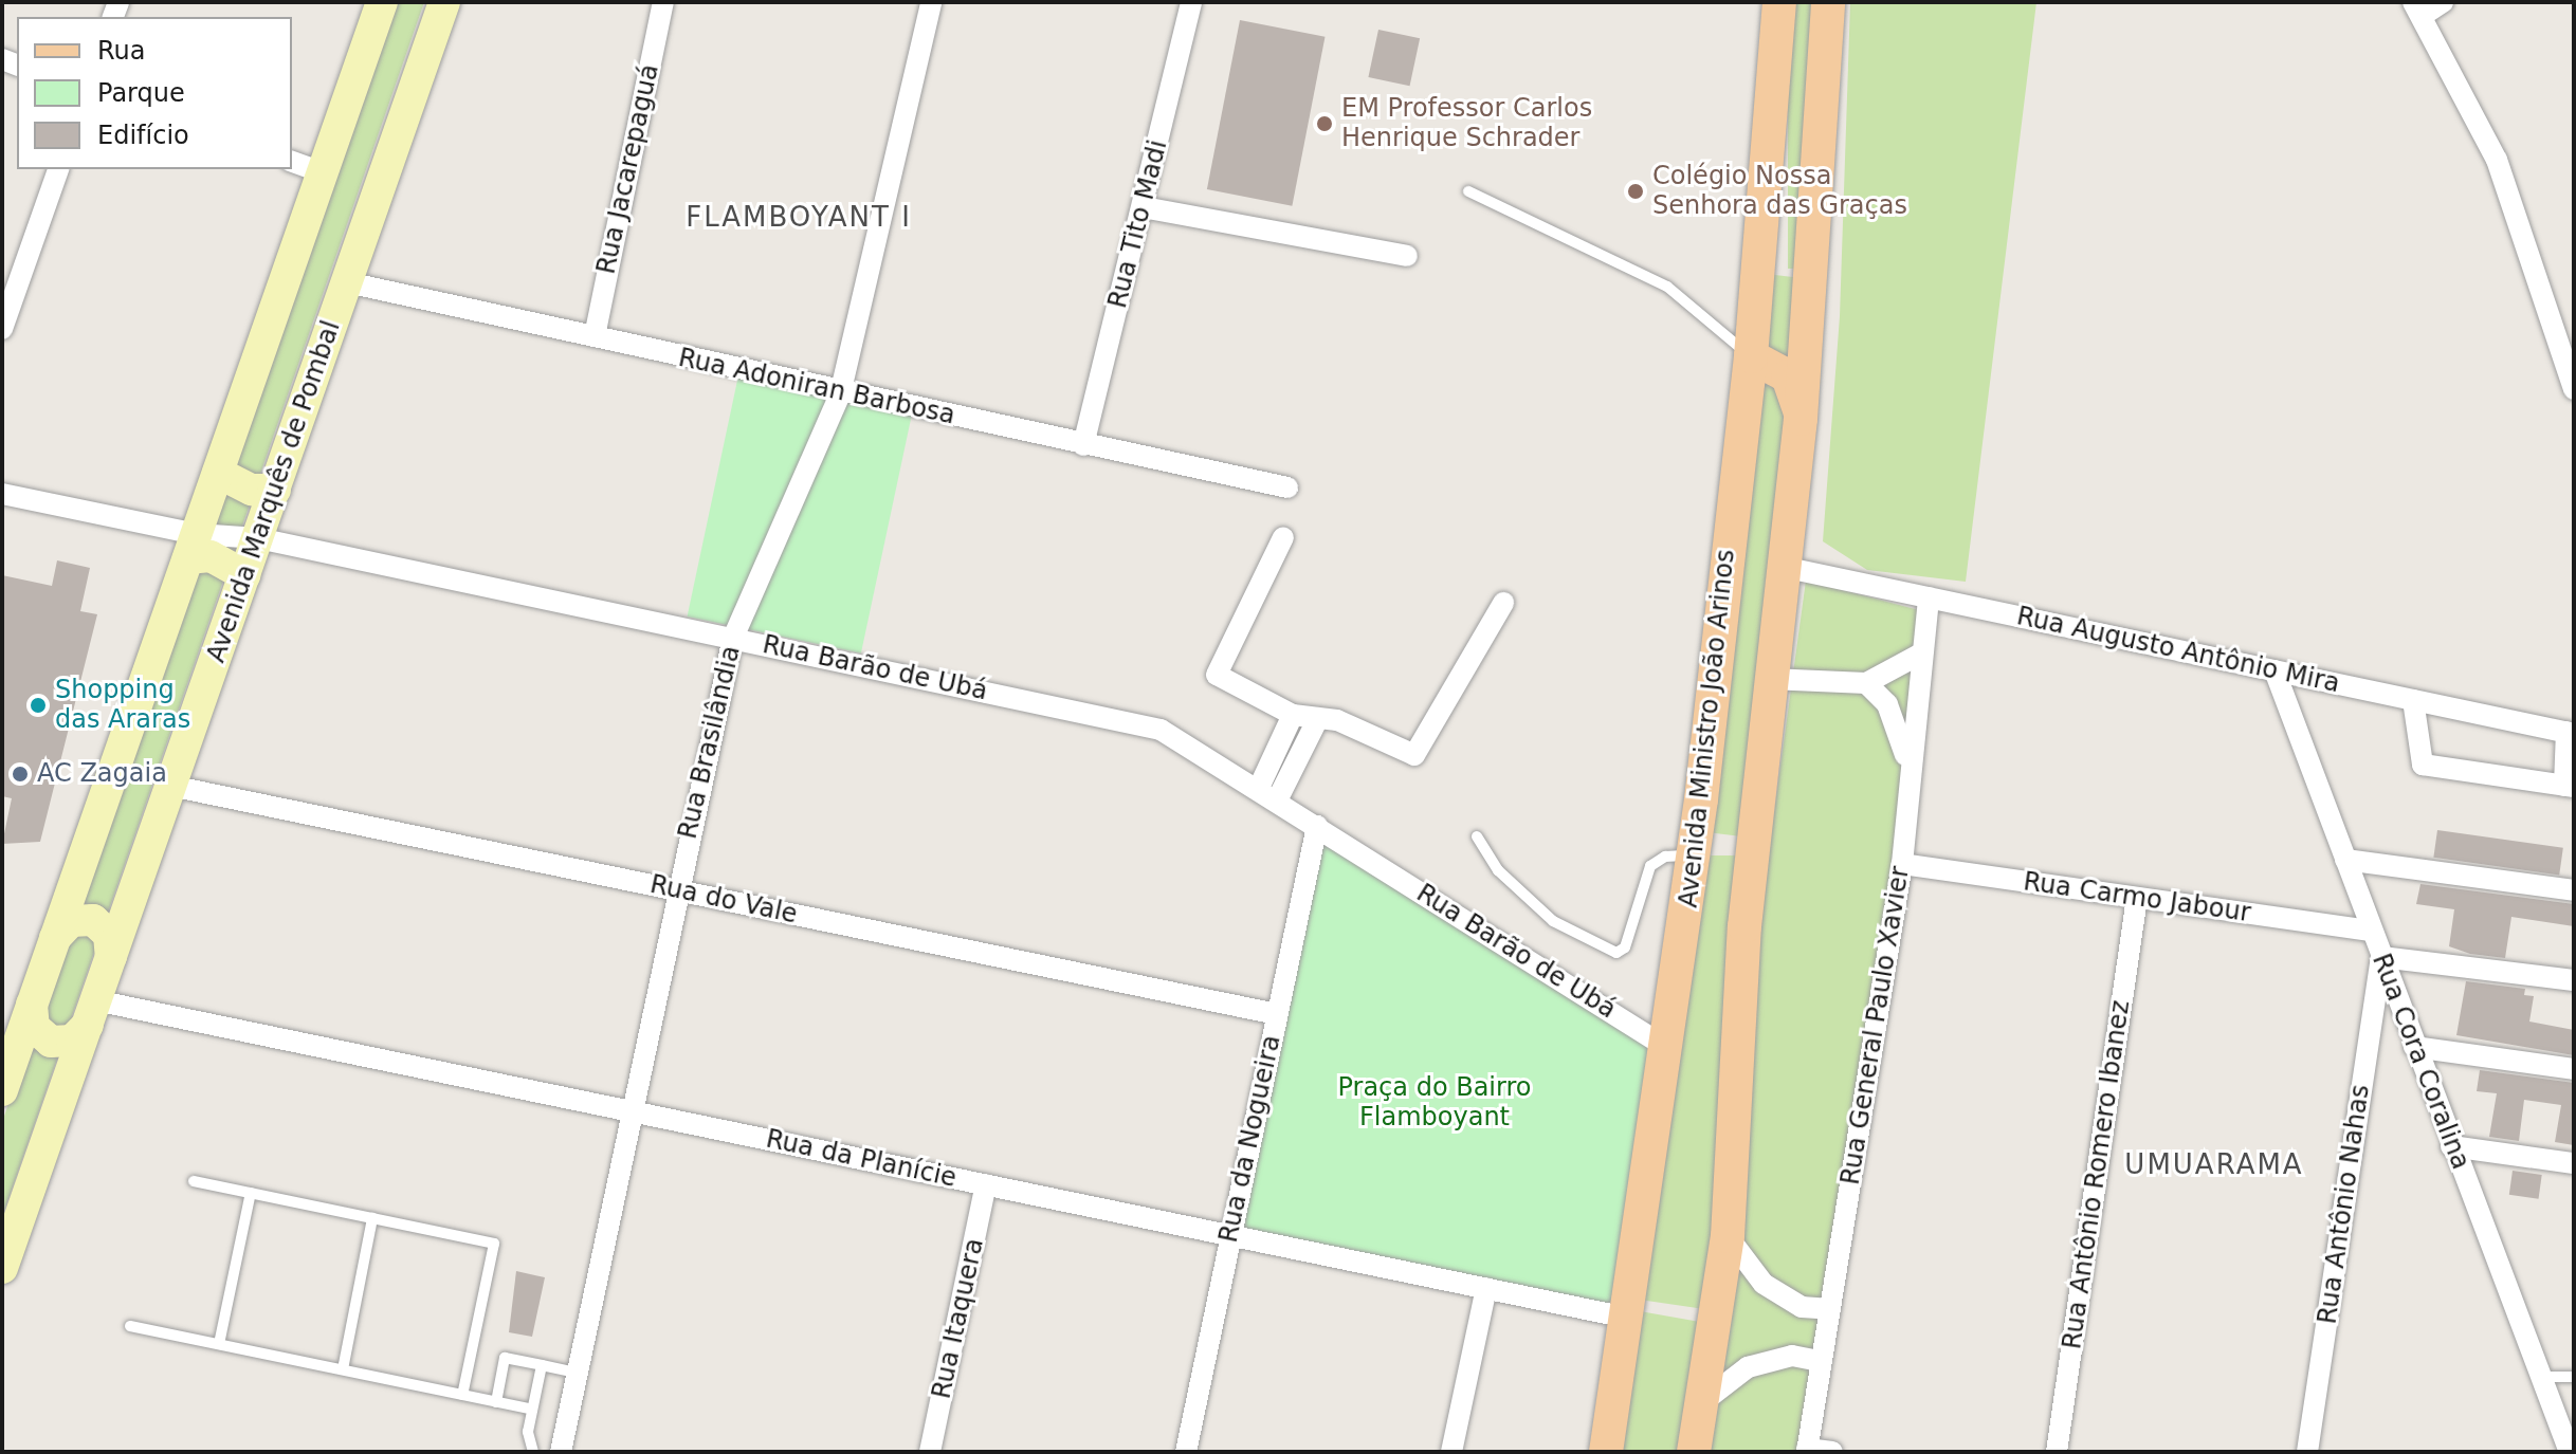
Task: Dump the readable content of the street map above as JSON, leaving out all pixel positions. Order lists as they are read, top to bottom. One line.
{"streets":{"main road":["Avenida Marquês de Pombal","Avenida Ministro João Arinos"],"street":["Rua Jacarepaguá","Rua Tito Madi","Rua Adoniran Barbosa","Rua Augusto Antônio Mira","Rua Barão de Ubá","Rua Brasilândia","Rua Carmo Jabour","Rua do Vale","Rua General Paulo Xavier","Rua Cora Coralina","Rua da Nogueira","Rua da Planície","Rua Antônio Romero Ibanez","Rua Antônio Nahas","Rua Itaquera"]},"crossings":[["Rua Jacarepaguá","Rua Adoniran Barbosa"],["Rua Tito Madi","Rua Adoniran Barbosa"],["Rua Adoniran Barbosa","Avenida Marquês de Pombal"],["Rua Adoniran Barbosa","Rua Brasilândia"],["Avenida Marquês de Pombal","Rua Barão de Ubá"],["Avenida Marquês de Pombal","Rua do Vale"],["Avenida Marquês de Pombal","Rua da Planície"],["Rua Augusto Antônio Mira","Rua General Paulo Xavier"],["Rua Augusto Antônio Mira","Rua Cora Coralina"],["Rua Barão de Ubá","Avenida Ministro João Arinos"],["Rua Barão de Ubá","Rua Brasilândia"],["Rua Barão de Ubá","Rua da Nogueira"],["Avenida Ministro João Arinos","Rua da Planície"],["Rua Brasilândia","Rua do Vale"],["Rua Brasilândia","Rua da Planície"],["Rua Carmo Jabour","Rua General Paulo Xavier"],["Rua Carmo Jabour","Rua Cora Coralina"],["Rua Carmo Jabour","Rua Antônio Romero Ibanez"],["Rua do Vale","Rua da Nogueira"],["Rua Cora Coralina","Rua Antônio Nahas"],["Rua da Nogueira","Rua da Planície"],["Rua da Planície","Rua Itaquera"]],"districts":["FLAMBOYANT I","UMUARAMA"],"parks":["Praça do Bairro Flamboyant"],"places":["EM Professor Carlos Henrique Schrader","Colégio Nossa Senhora das Graças","Shopping das Araras","AC Zagaia"],"legend":["Rua","Parque","Edifício"]}
